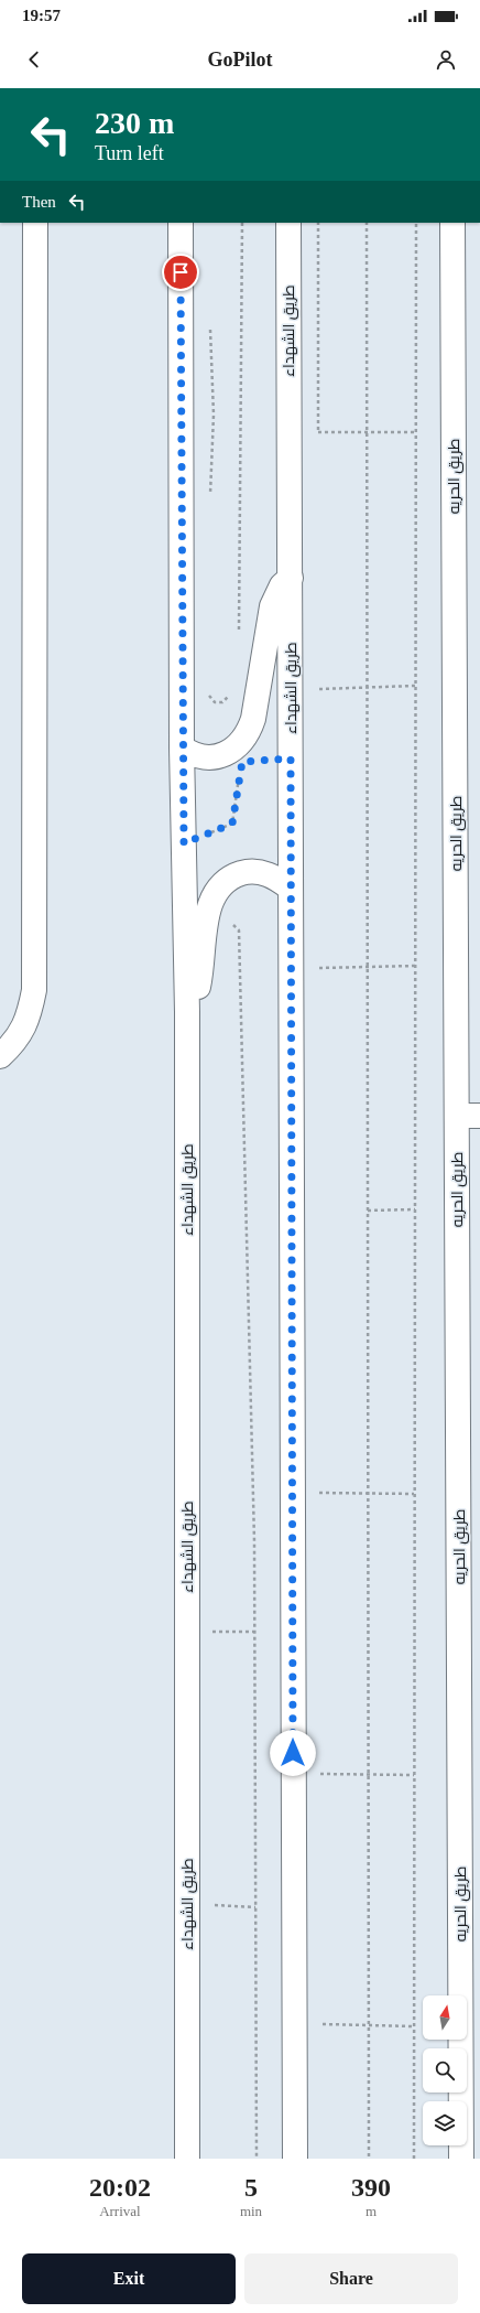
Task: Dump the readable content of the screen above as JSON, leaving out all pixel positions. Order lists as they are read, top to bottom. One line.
{"streets":{"main road":["طريق الشهداء","طريق الحريه"]},"north":"top","page":{"status":"19:57","header":"GoPilot","turn":["230 m","Turn left"],"then":"Then","eta":["20:02","Arrival","5","min","390","m"],"buttons":["Exit","Share"]}}
